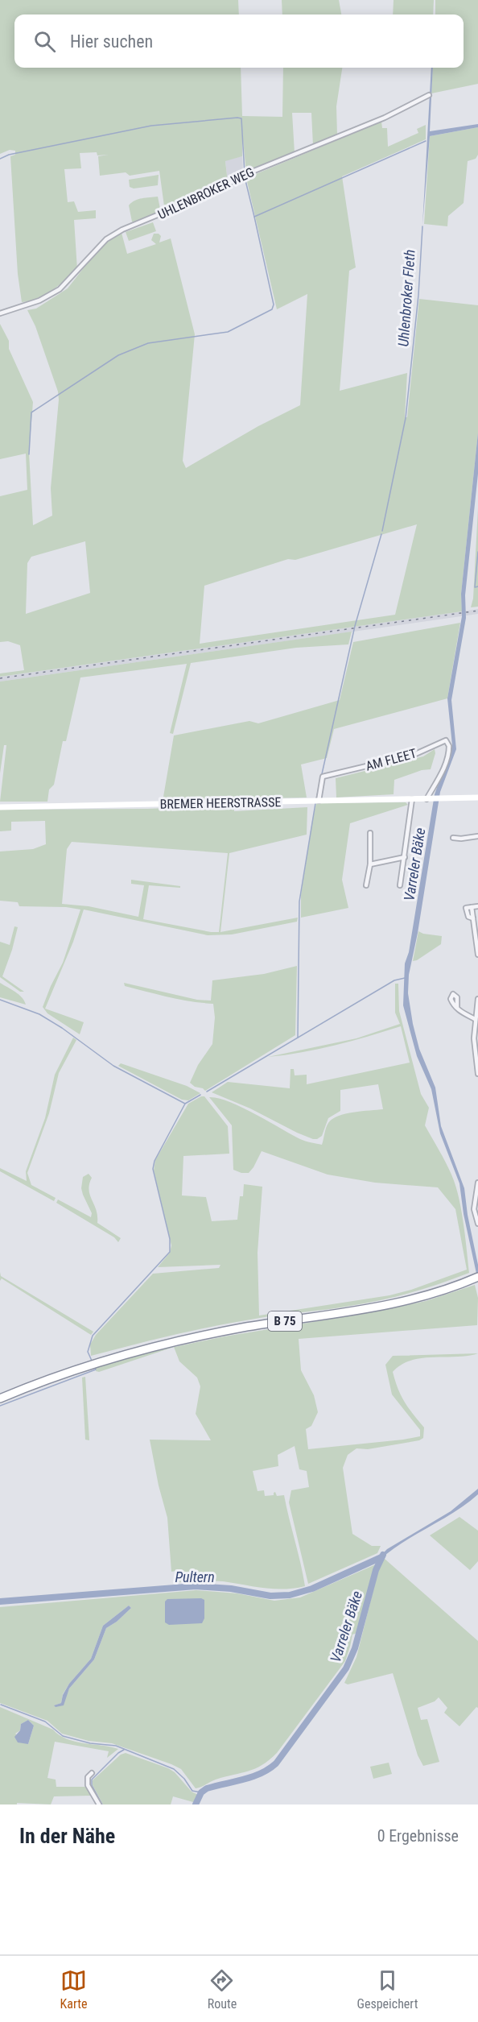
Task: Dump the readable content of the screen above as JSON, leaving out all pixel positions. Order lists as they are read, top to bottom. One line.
{"streets":{"highway":["B 75"],"main road":["BREMER HEERSTRASSE"],"street":["UHLENBROKER WEG","AM FLEET"]},"crossings":[["AM FLEET","BREMER HEERSTRASSE"]],"water":["Uhlenbroker Fleth","Varreler Bäke","Pultern"],"page":{"search":"Hier suchen","heading":["In der Nähe","0 Ergebnisse"],"nav":["Karte","Route","Gespeichert"]}}
